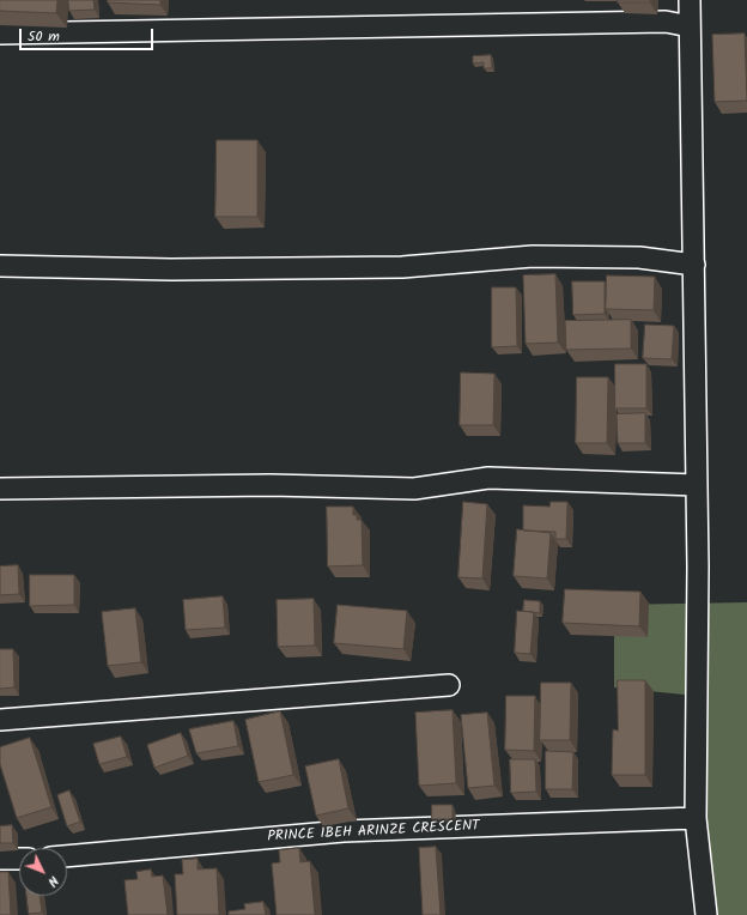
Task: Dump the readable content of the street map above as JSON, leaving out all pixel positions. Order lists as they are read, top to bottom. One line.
{"streets":{"street":["PRINCE IBEH ARINZE CRESCENT"]},"scale_bar":"50 m","north":"bottom right"}
